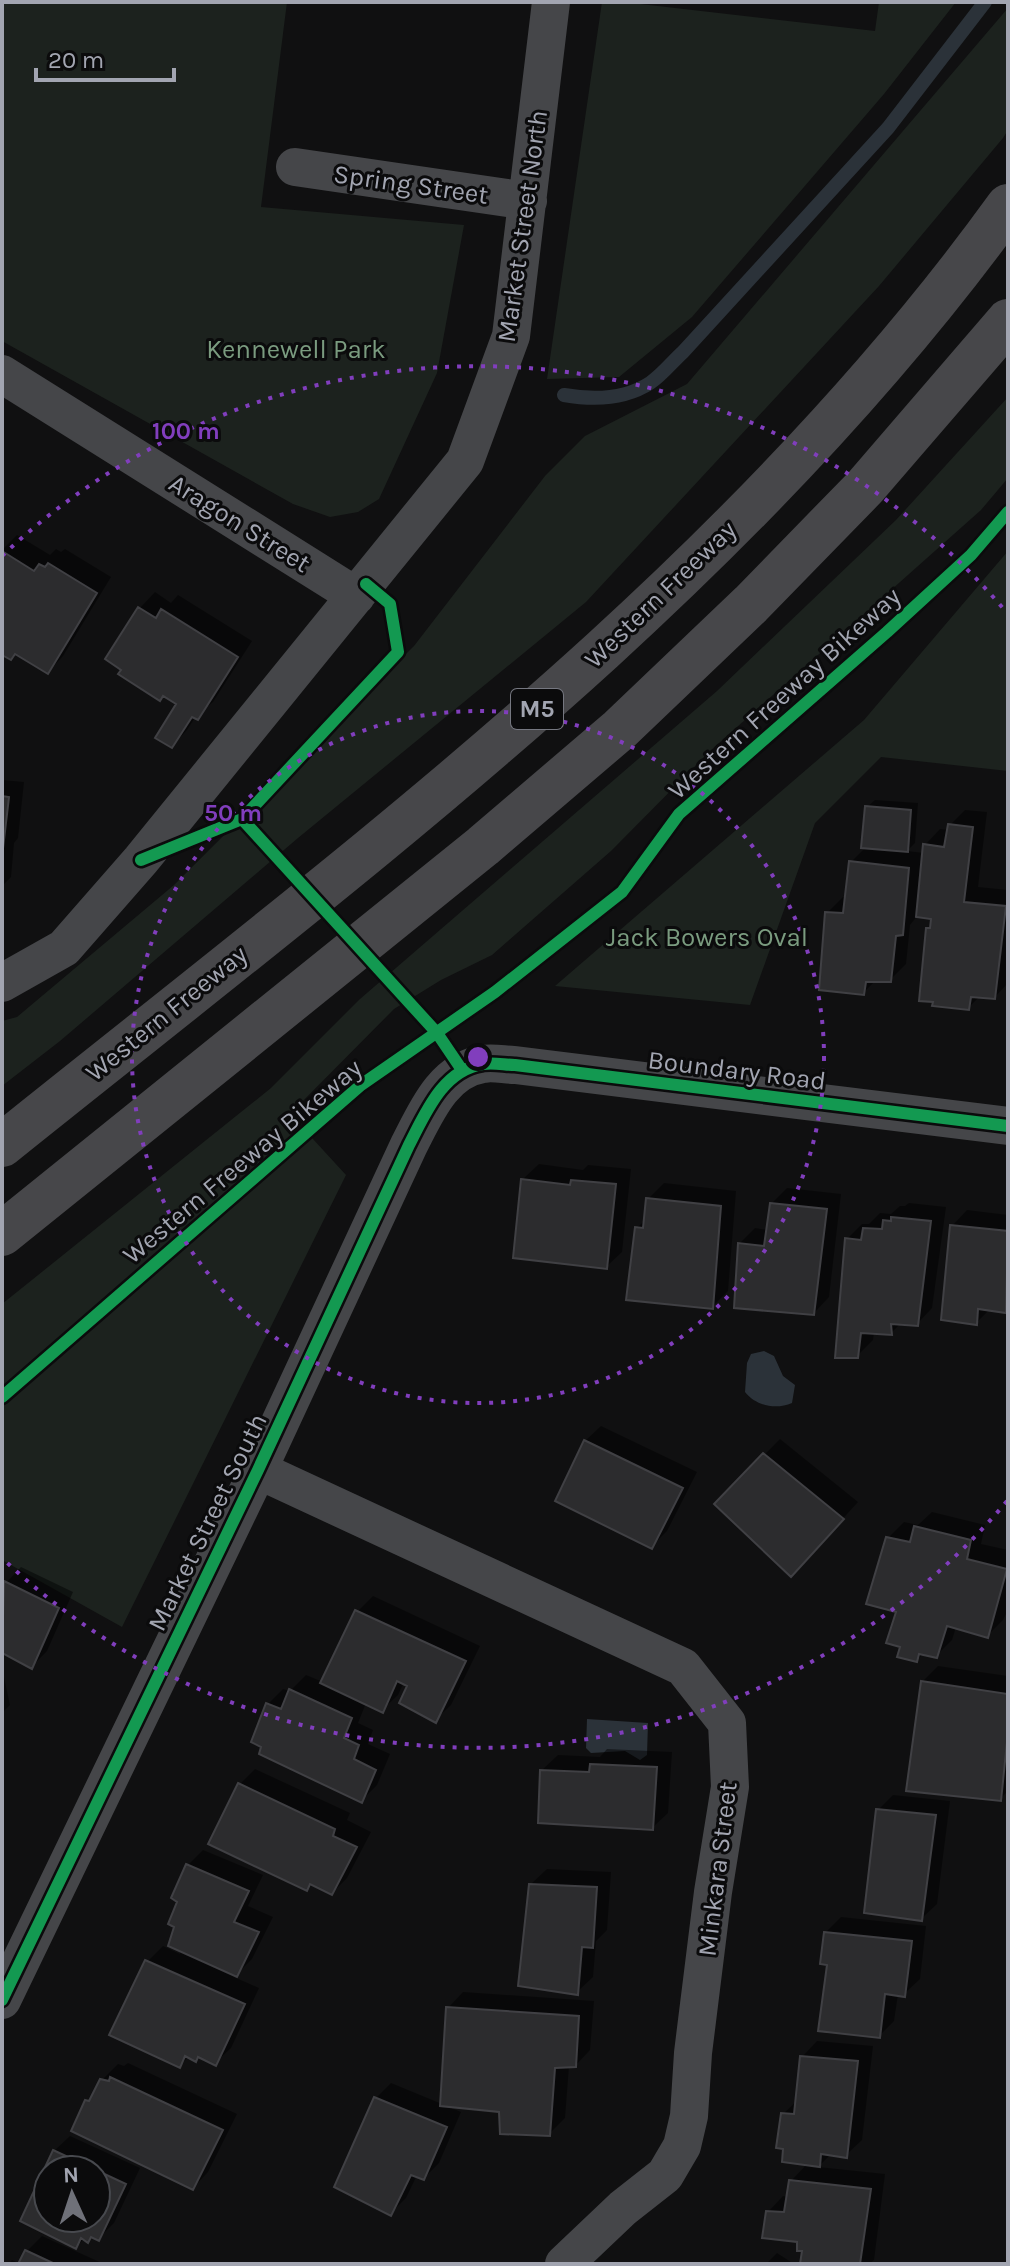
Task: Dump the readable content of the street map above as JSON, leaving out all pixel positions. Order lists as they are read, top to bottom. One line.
{"streets":{"highway":["Western Freeway","M5"],"street":["Spring Street","Market Street North","Aragon Street","Boundary Road","Market Street South","Minkara Street"],"cycle path":["Western Freeway Bikeway"]},"crossings":[["Spring Street","Market Street North"],["Market Street North","Aragon Street"],["Boundary Road","Market Street South"],["Market Street South","Minkara Street"]],"parks":["Kennewell Park","Jack Bowers Oval"],"scale_bar":"20 m","north":"top","rings":["100 m","50 m"]}
